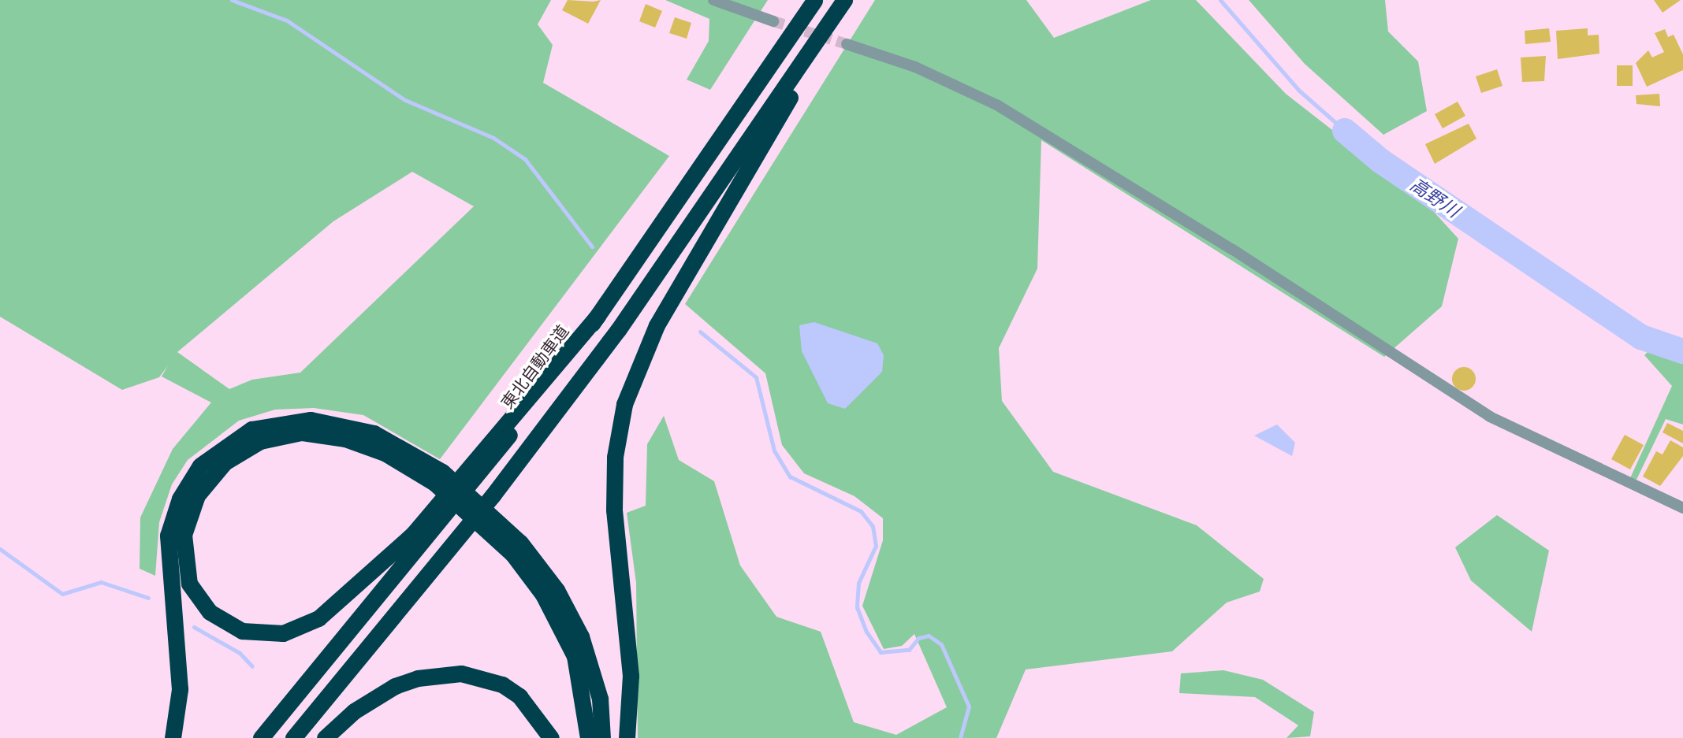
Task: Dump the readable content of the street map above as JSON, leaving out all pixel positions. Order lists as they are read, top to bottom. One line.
{"streets":{"highway":["東北自動車道"]},"water":["高野川"]}
